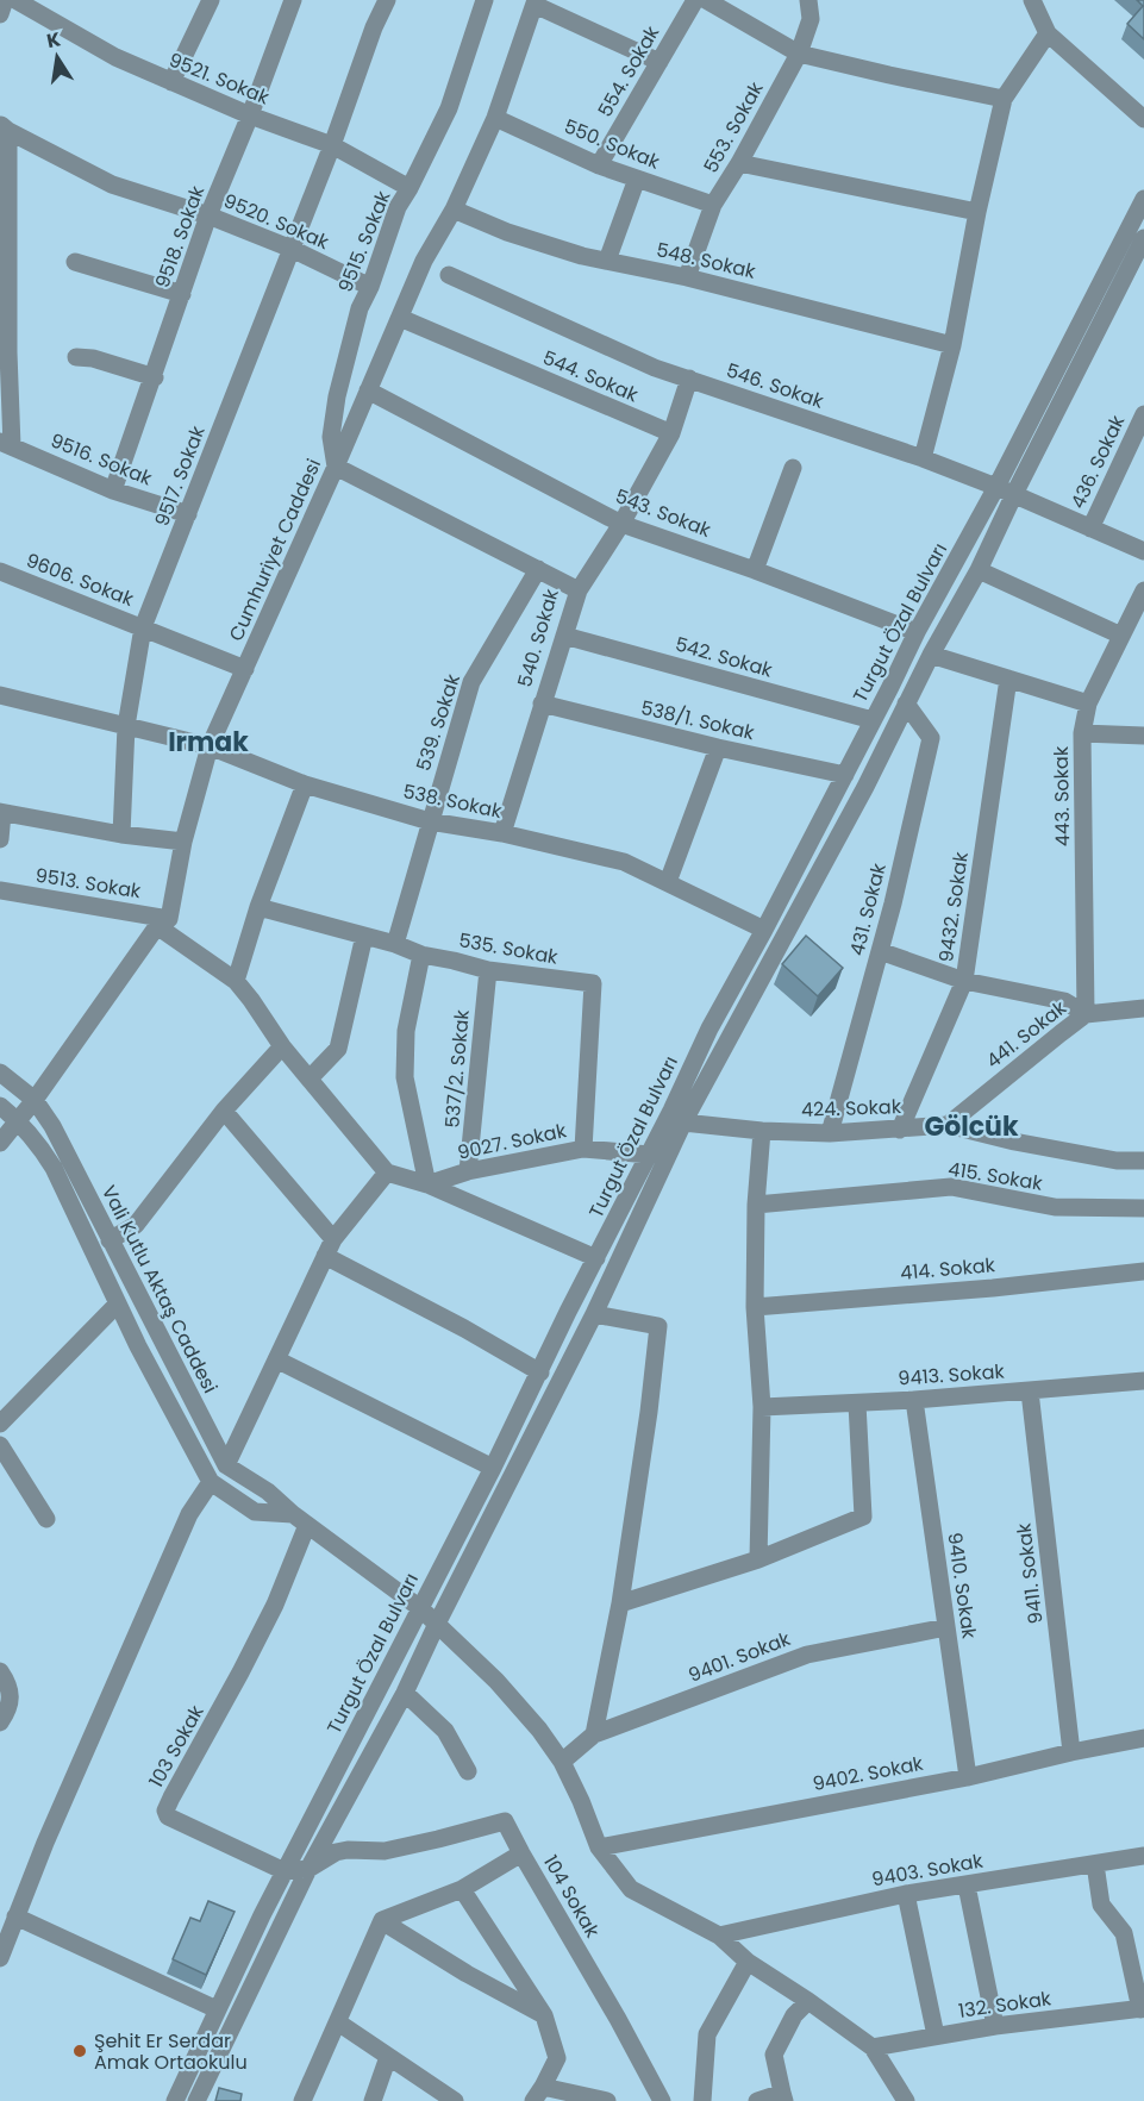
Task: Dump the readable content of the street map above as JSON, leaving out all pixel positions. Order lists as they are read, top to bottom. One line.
{"streets":{"street":["554. Sokak","9521. Sokak","553. Sokak","550. Sokak","9520. Sokak","9518. Sokak","9515. Sokak","548. Sokak","544. Sokak","546. Sokak","9516. Sokak","436. Sokak","9517. Sokak","543. Sokak","Cumhuriyet Caddesi","9606. Sokak","Turgut Özal Bulvarı","540. Sokak","542. Sokak","538/1. Sokak","539. Sokak","443. Sokak","538. Sokak","9513. Sokak","9432. Sokak","431. Sokak","535. Sokak","441. Sokak","537/2. Sokak","424. Sokak","9027. Sokak","415. Sokak","414. Sokak","Vali Kutlu Aktaş Caddesi","9413. Sokak","9411. Sokak","9410. Sokak","9401. Sokak","103 Sokak","9402. Sokak","9403. Sokak","104 Sokak","132. Sokak"]},"crossings":[["554. Sokak","550. Sokak"],["9521. Sokak","9518. Sokak"],["9521. Sokak","9515. Sokak"],["9521. Sokak","9517. Sokak"],["553. Sokak","550. Sokak"],["553. Sokak","548. Sokak"],["550. Sokak","Cumhuriyet Caddesi"],["9520. Sokak","9518. Sokak"],["9520. Sokak","9515. Sokak"],["9520. Sokak","9517. Sokak"],["9518. Sokak","9516. Sokak"],["9515. Sokak","Cumhuriyet Caddesi"],["9515. Sokak","540. Sokak"],["548. Sokak","Cumhuriyet Caddesi"],["544. Sokak","Cumhuriyet Caddesi"],["546. Sokak","436. Sokak"],["546. Sokak","Turgut Özal Bulvarı"],["9516. Sokak","9517. Sokak"],["9517. Sokak","9606. Sokak"],["9517. Sokak","538. Sokak"],["543. Sokak","Cumhuriyet Caddesi"],["543. Sokak","Turgut Özal Bulvarı"],["Cumhuriyet Caddesi","9606. Sokak"],["Cumhuriyet Caddesi","540. Sokak"],["Cumhuriyet Caddesi","538. Sokak"],["Cumhuriyet Caddesi","9513. Sokak"],["Cumhuriyet Caddesi","Vali Kutlu Aktaş Caddesi"],["Turgut Özal Bulvarı","542. Sokak"],["Turgut Özal Bulvarı","538/1. Sokak"],["Turgut Özal Bulvarı","538. Sokak"],["Turgut Özal Bulvarı","431. Sokak"],["Turgut Özal Bulvarı","424. Sokak"],["Turgut Özal Bulvarı","9027. Sokak"],["Turgut Özal Bulvarı","103 Sokak"],["Turgut Özal Bulvarı","104 Sokak"],["540. Sokak","542. Sokak"],["540. Sokak","538/1. Sokak"],["540. Sokak","539. Sokak"],["540. Sokak","538. Sokak"],["539. Sokak","538. Sokak"],["539. Sokak","535. Sokak"],["443. Sokak","441. Sokak"],["9432. Sokak","424. Sokak"],["431. Sokak","424. Sokak"],["535. Sokak","537/2. Sokak"],["535. Sokak","9027. Sokak"],["441. Sokak","424. Sokak"],["537/2. Sokak","9027. Sokak"],["Vali Kutlu Aktaş Caddesi","103 Sokak"],["9413. Sokak","9411. Sokak"],["9413. Sokak","9410. Sokak"],["9411. Sokak","9402. Sokak"],["9410. Sokak","9401. Sokak"],["9410. Sokak","9402. Sokak"]],"districts":["Irmak","Gölcük"],"places":["Şehit Er Serdar Amak Ortaokulu"],"north":"top"}
